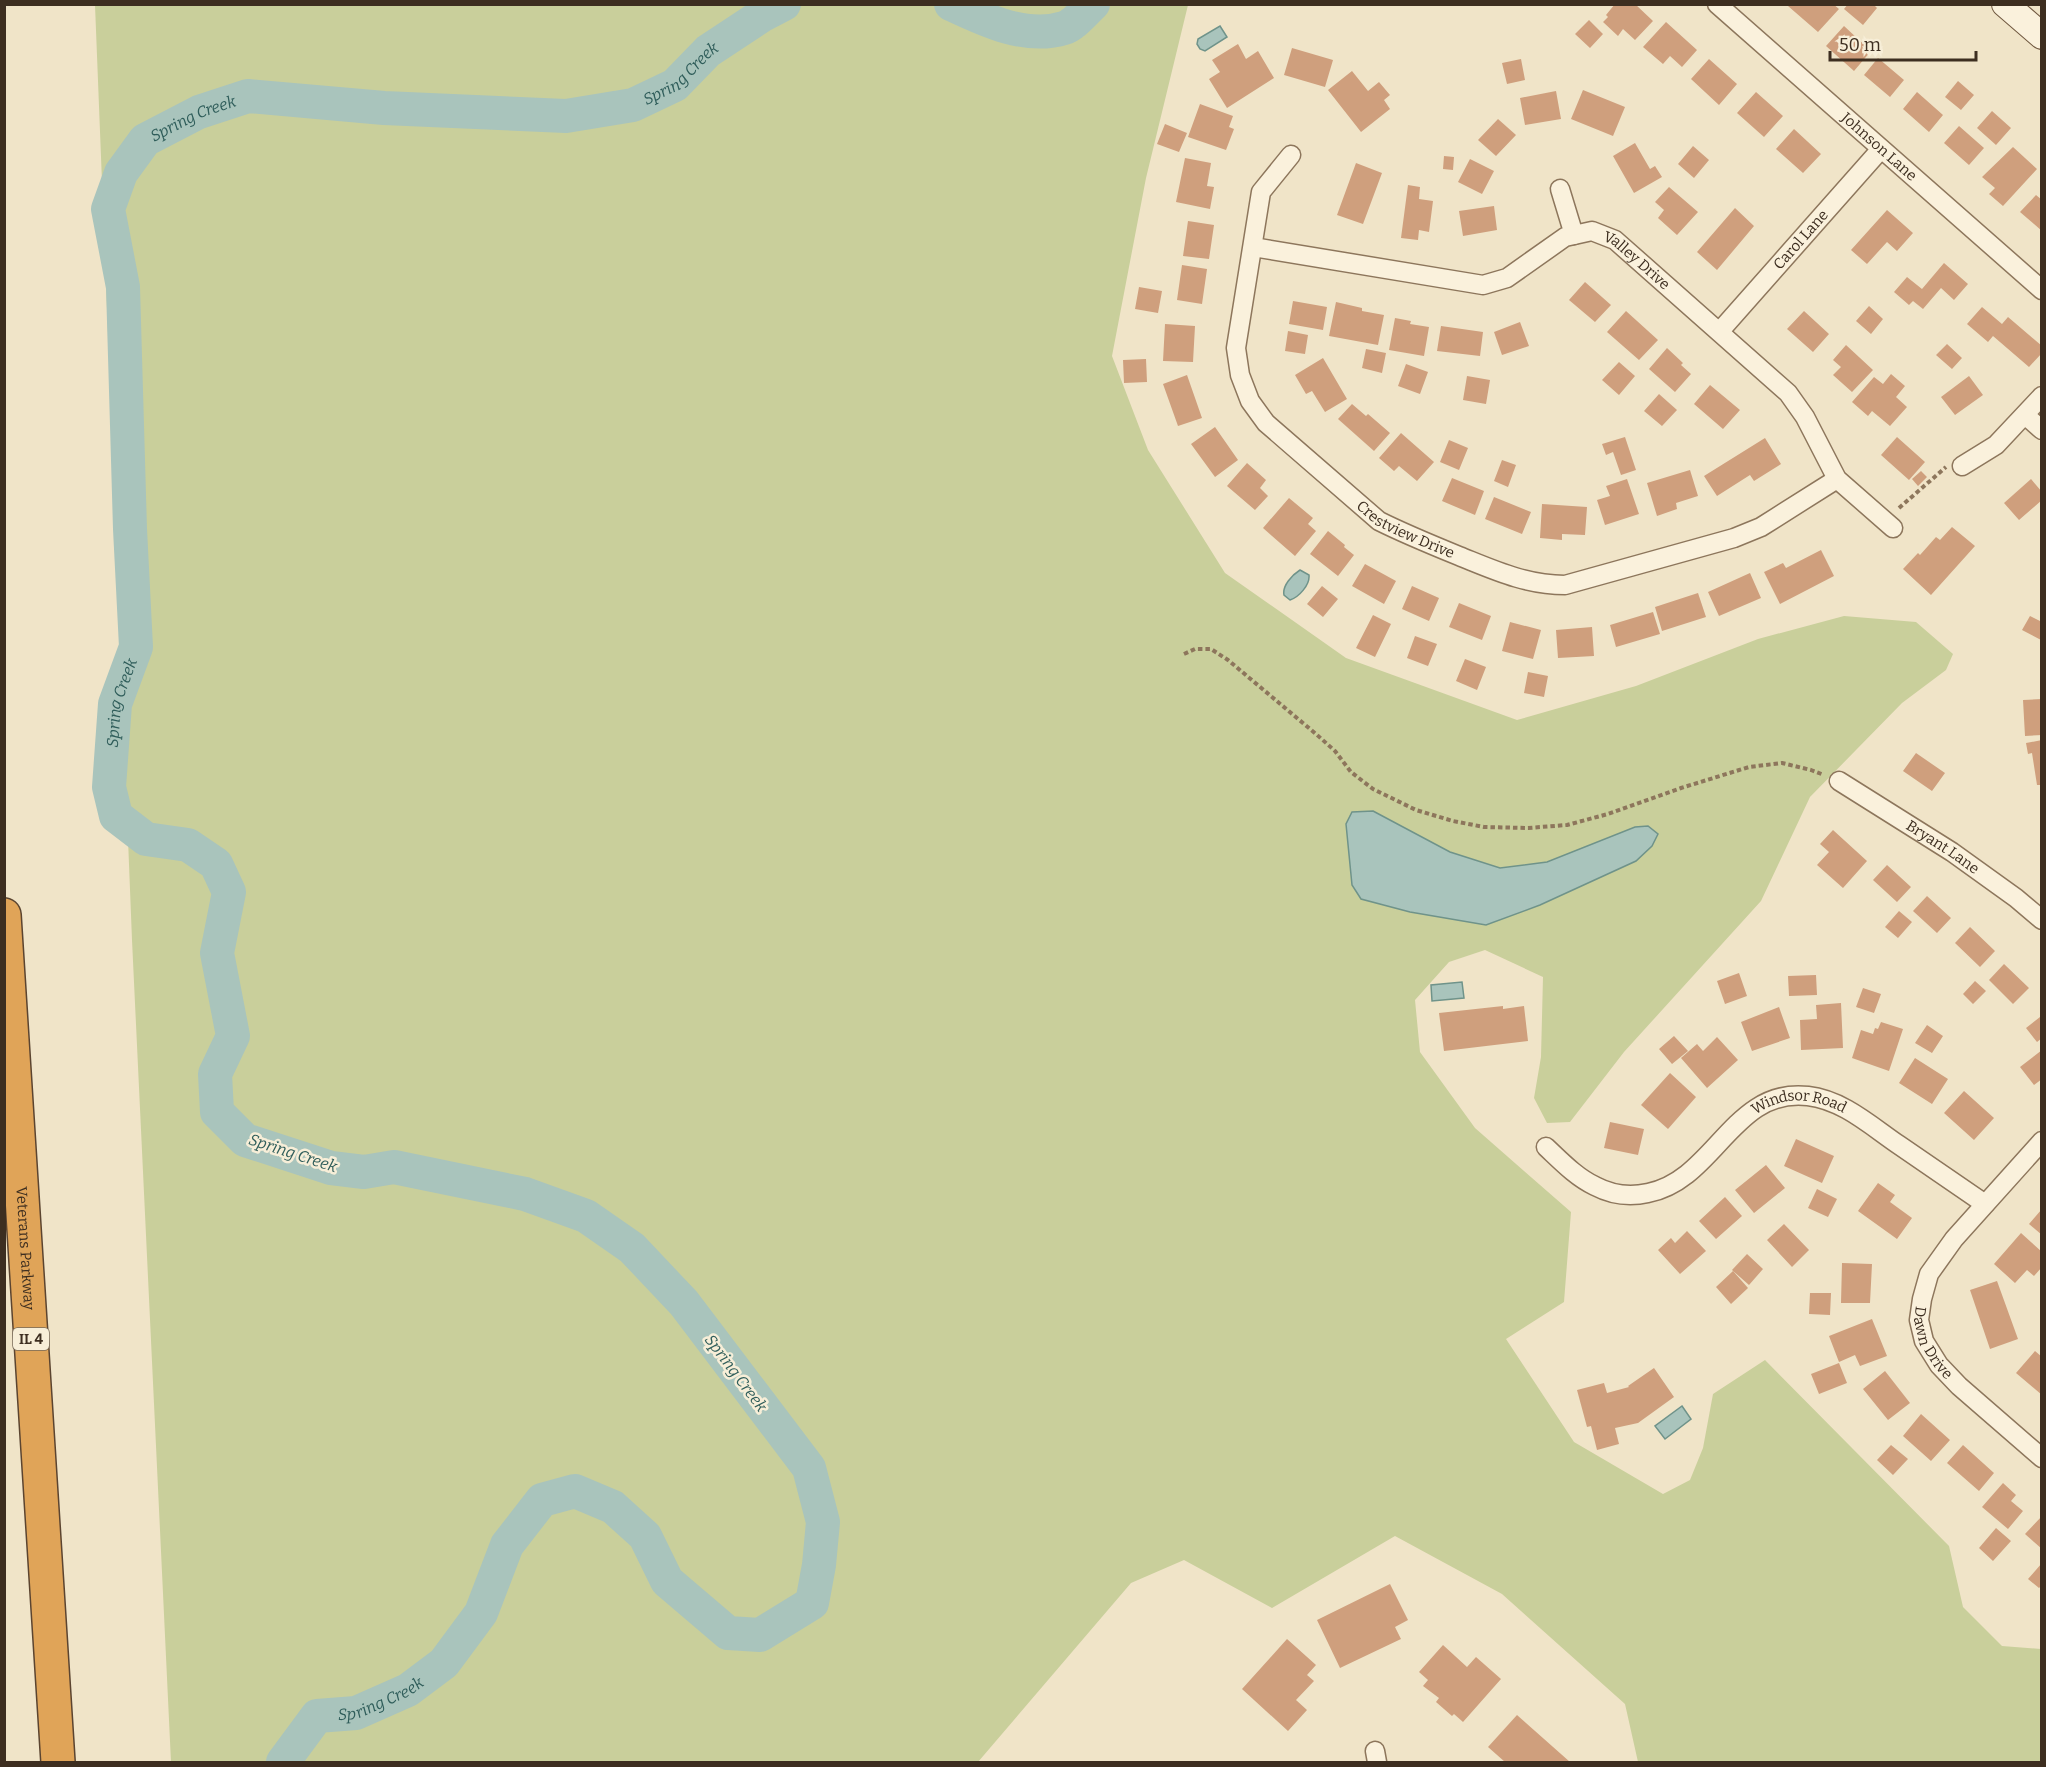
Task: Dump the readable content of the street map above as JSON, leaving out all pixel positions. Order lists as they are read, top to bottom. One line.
{"streets":{"highway":["Veterans Parkway","IL 4"],"street":["Johnson Lane","Carol Lane","Valley Drive","Crestview Drive","Bryant Lane","Windsor Road","Dawn Drive"]},"crossings":[["Johnson Lane","Carol Lane"],["Carol Lane","Valley Drive"],["Valley Drive","Crestview Drive"],["Windsor Road","Dawn Drive"]],"water":["Spring Creek"],"scale_bar":"50 m"}
